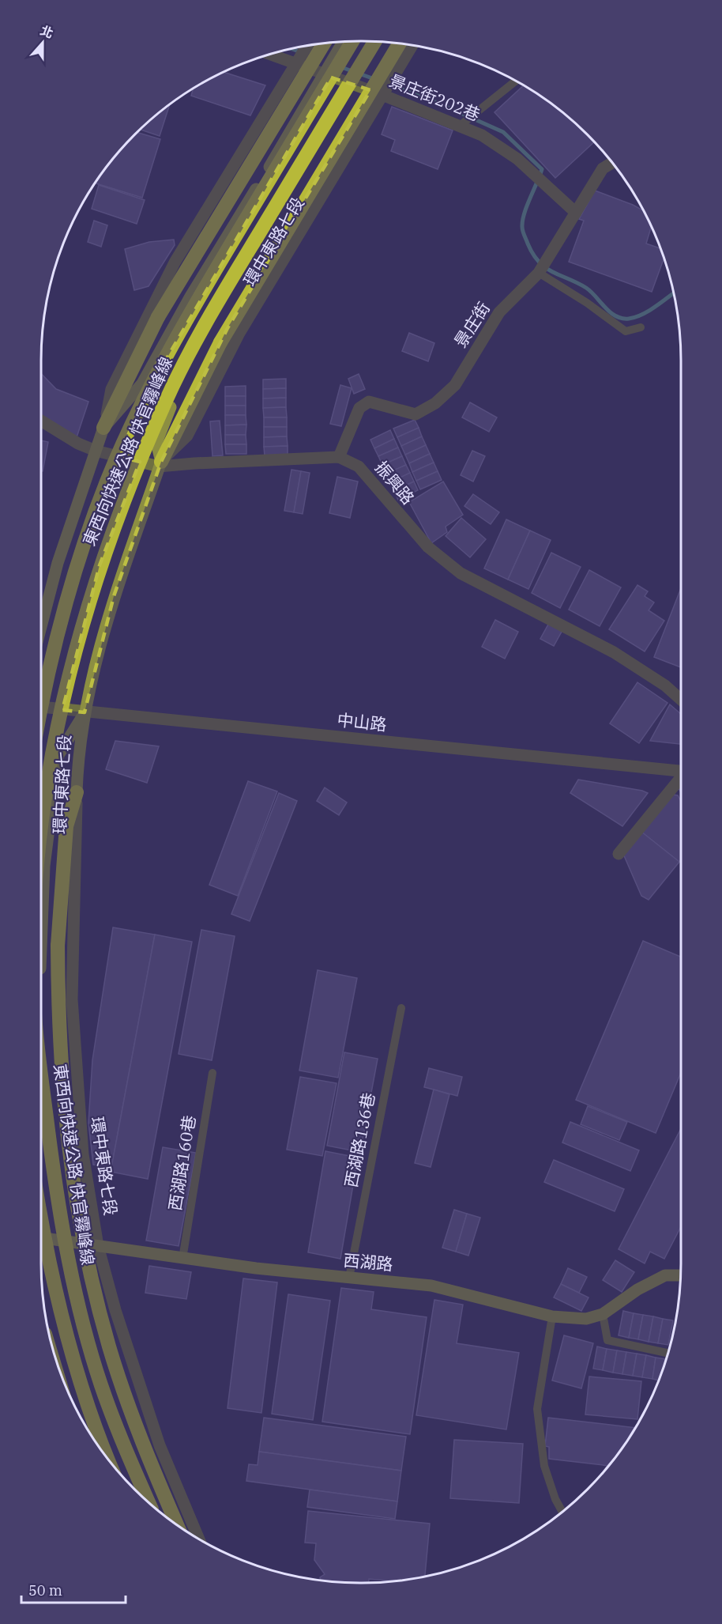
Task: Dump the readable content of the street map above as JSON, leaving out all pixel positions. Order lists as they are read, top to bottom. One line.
{"streets":{"highway":["東西向快速公路 快官霧峰線"],"street":["景庄街202巷","環中東路七段","景庄街","振興路","中山路","西湖路"],"lane":["西湖路136巷","西湖路160巷"]},"crossings":[["景庄街202巷","環中東路七段"],["景庄街202巷","景庄街"],["環中東路七段","中山路"],["環中東路七段","西湖路"],["景庄街","振興路"],["西湖路136巷","西湖路"],["西湖路160巷","西湖路"]],"scale_bar":"50 m","north":"top"}
